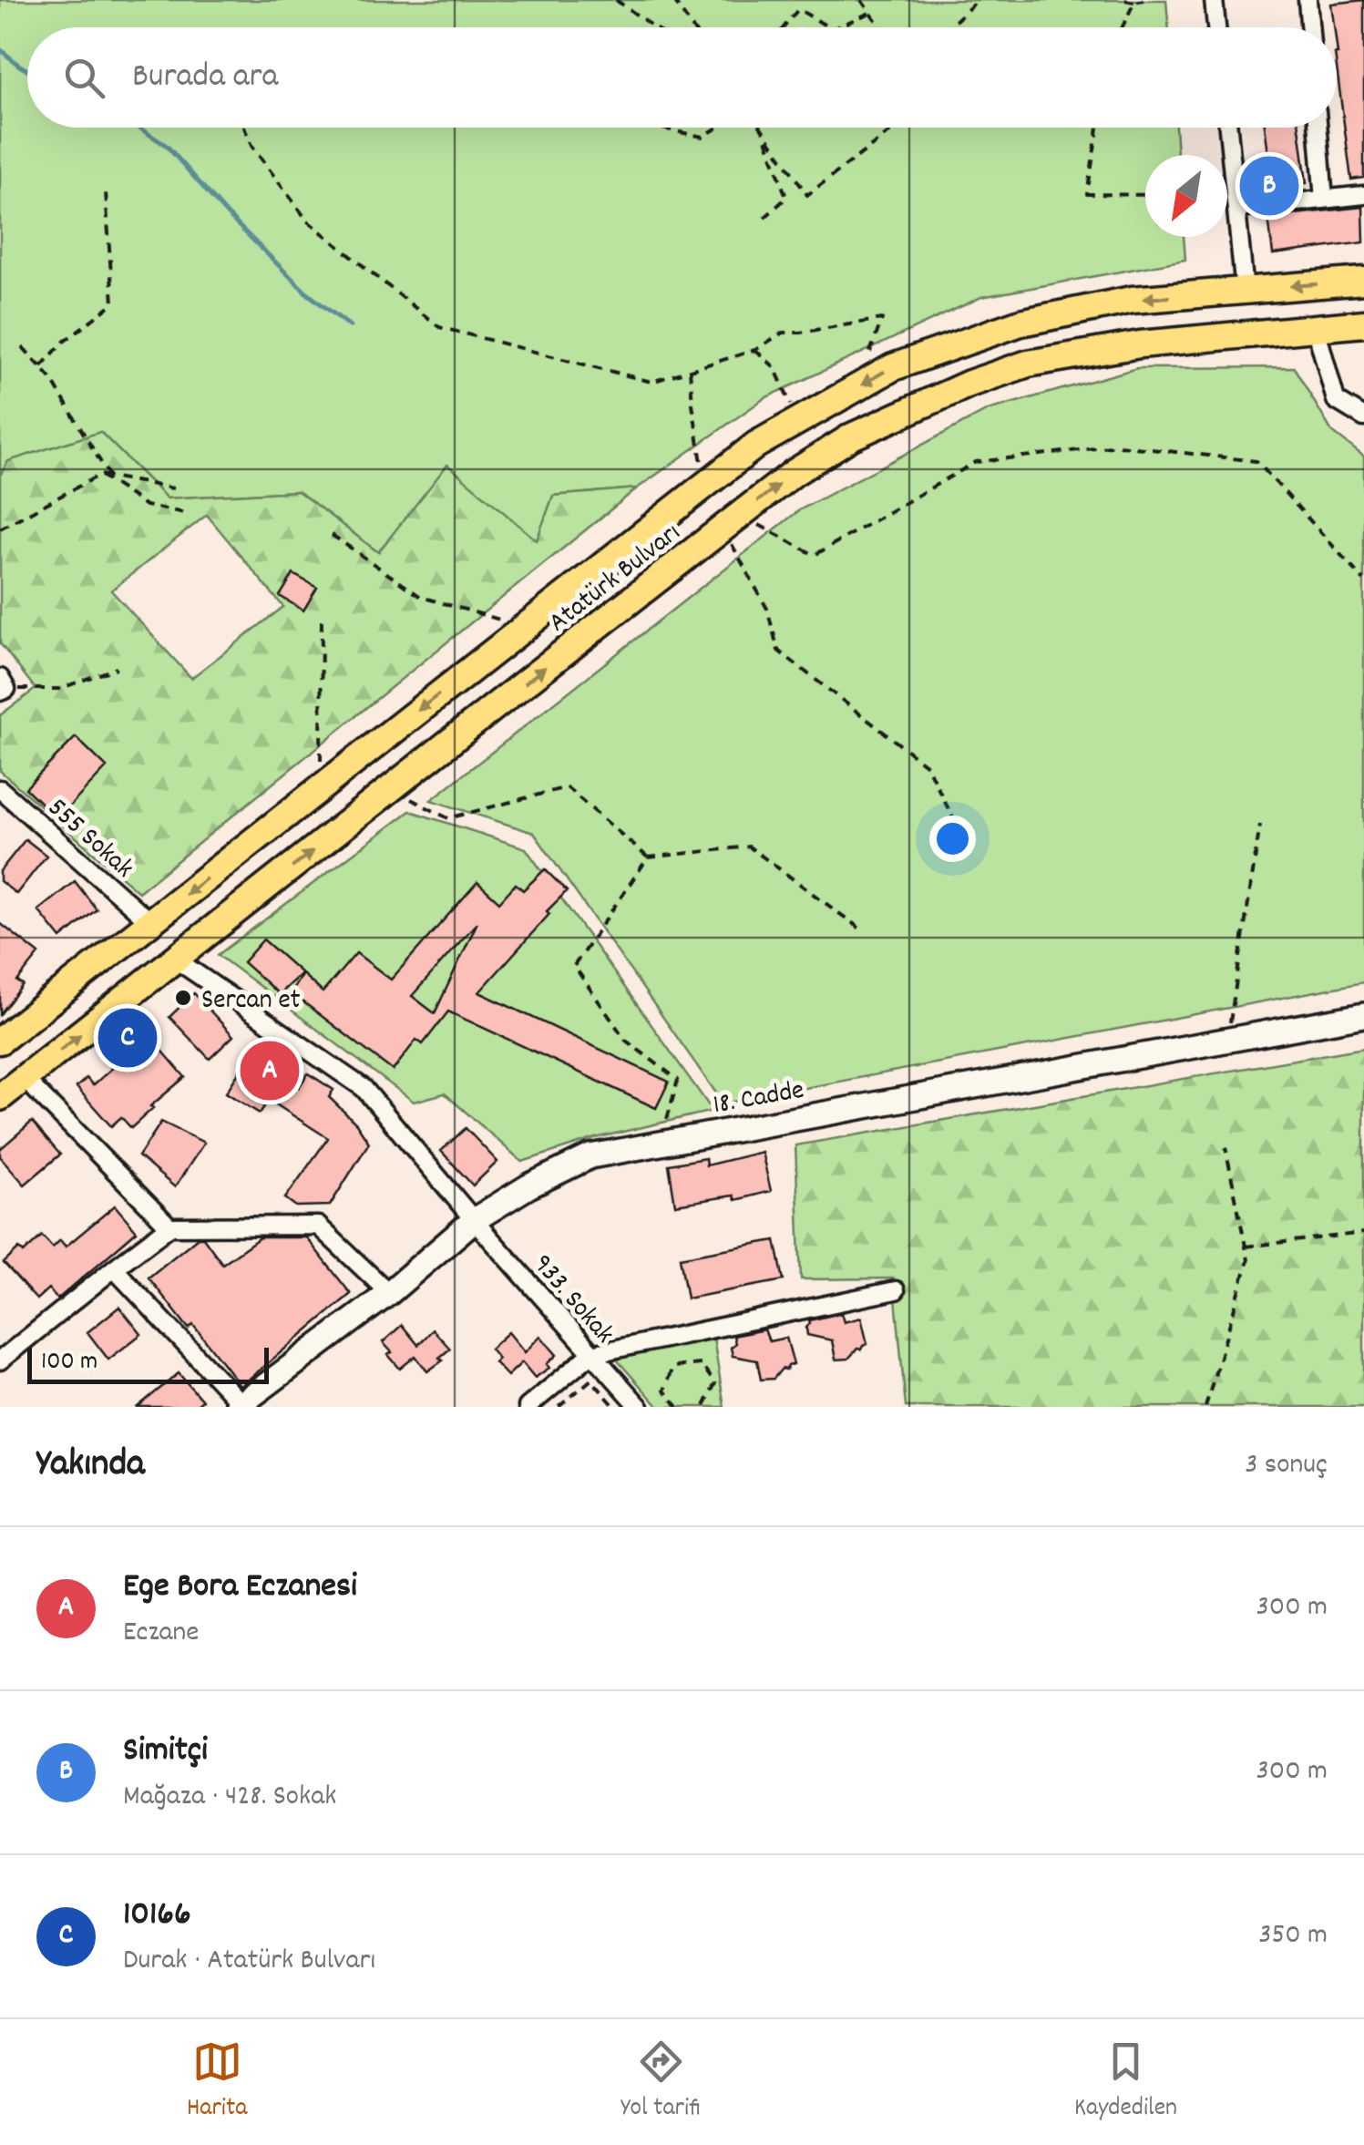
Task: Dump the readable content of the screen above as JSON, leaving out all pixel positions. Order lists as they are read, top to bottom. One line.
{"streets":{"main road":["Atatürk Bulvarı"],"street":["555 Sokak","18. Cadde","933. Sokak"]},"crossings":[["Atatürk Bulvarı","555 Sokak"],["Atatürk Bulvarı","933. Sokak"],["18. Cadde","933. Sokak"]],"places":["Sercan et"],"scale_bar":"100 m","north":"bottom left","page":{"search":"Burada ara","pins":["B","C","A"],"scale":"100 m","heading":["Yakında","3 sonuç"],"list":[{"mark":"A","name":"Ege Bora Eczanesi","note":"Eczane","value":"300 m"},{"mark":"B","name":"Simitçi","note":"Mağaza · 428. Sokak","value":"300 m"},{"mark":"C","name":"10166","note":"Durak · Atatürk Bulvarı","value":"350 m"}],"nav":["Harita","Yol tarifi","Kaydedilen"]}}
